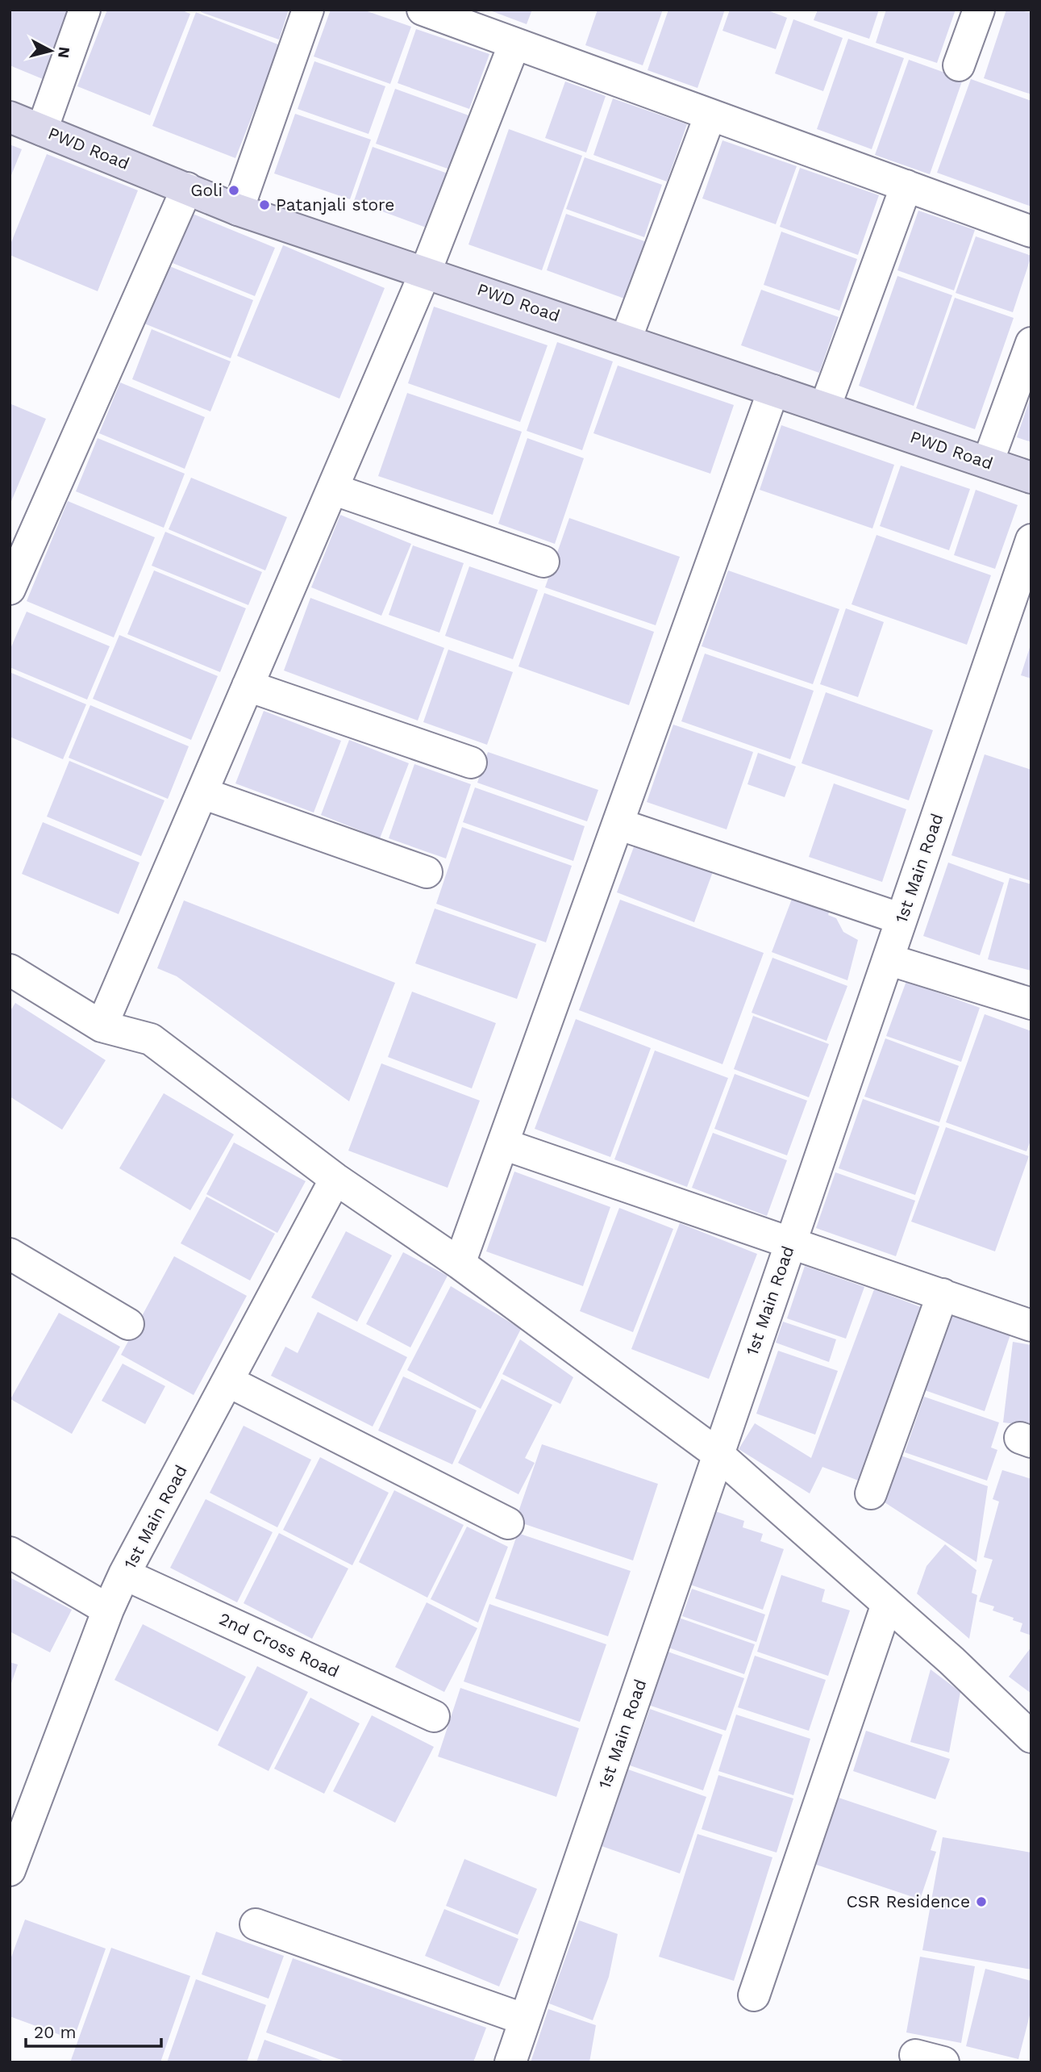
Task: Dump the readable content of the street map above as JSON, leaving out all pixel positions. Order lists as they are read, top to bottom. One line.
{"streets":{"street":["PWD Road","1st Main Road","2nd Cross Road"]},"crossings":[["1st Main Road","2nd Cross Road"]],"places":["Goli","Patanjali store","CSR Residence"],"scale_bar":"20 m","north":"right"}
